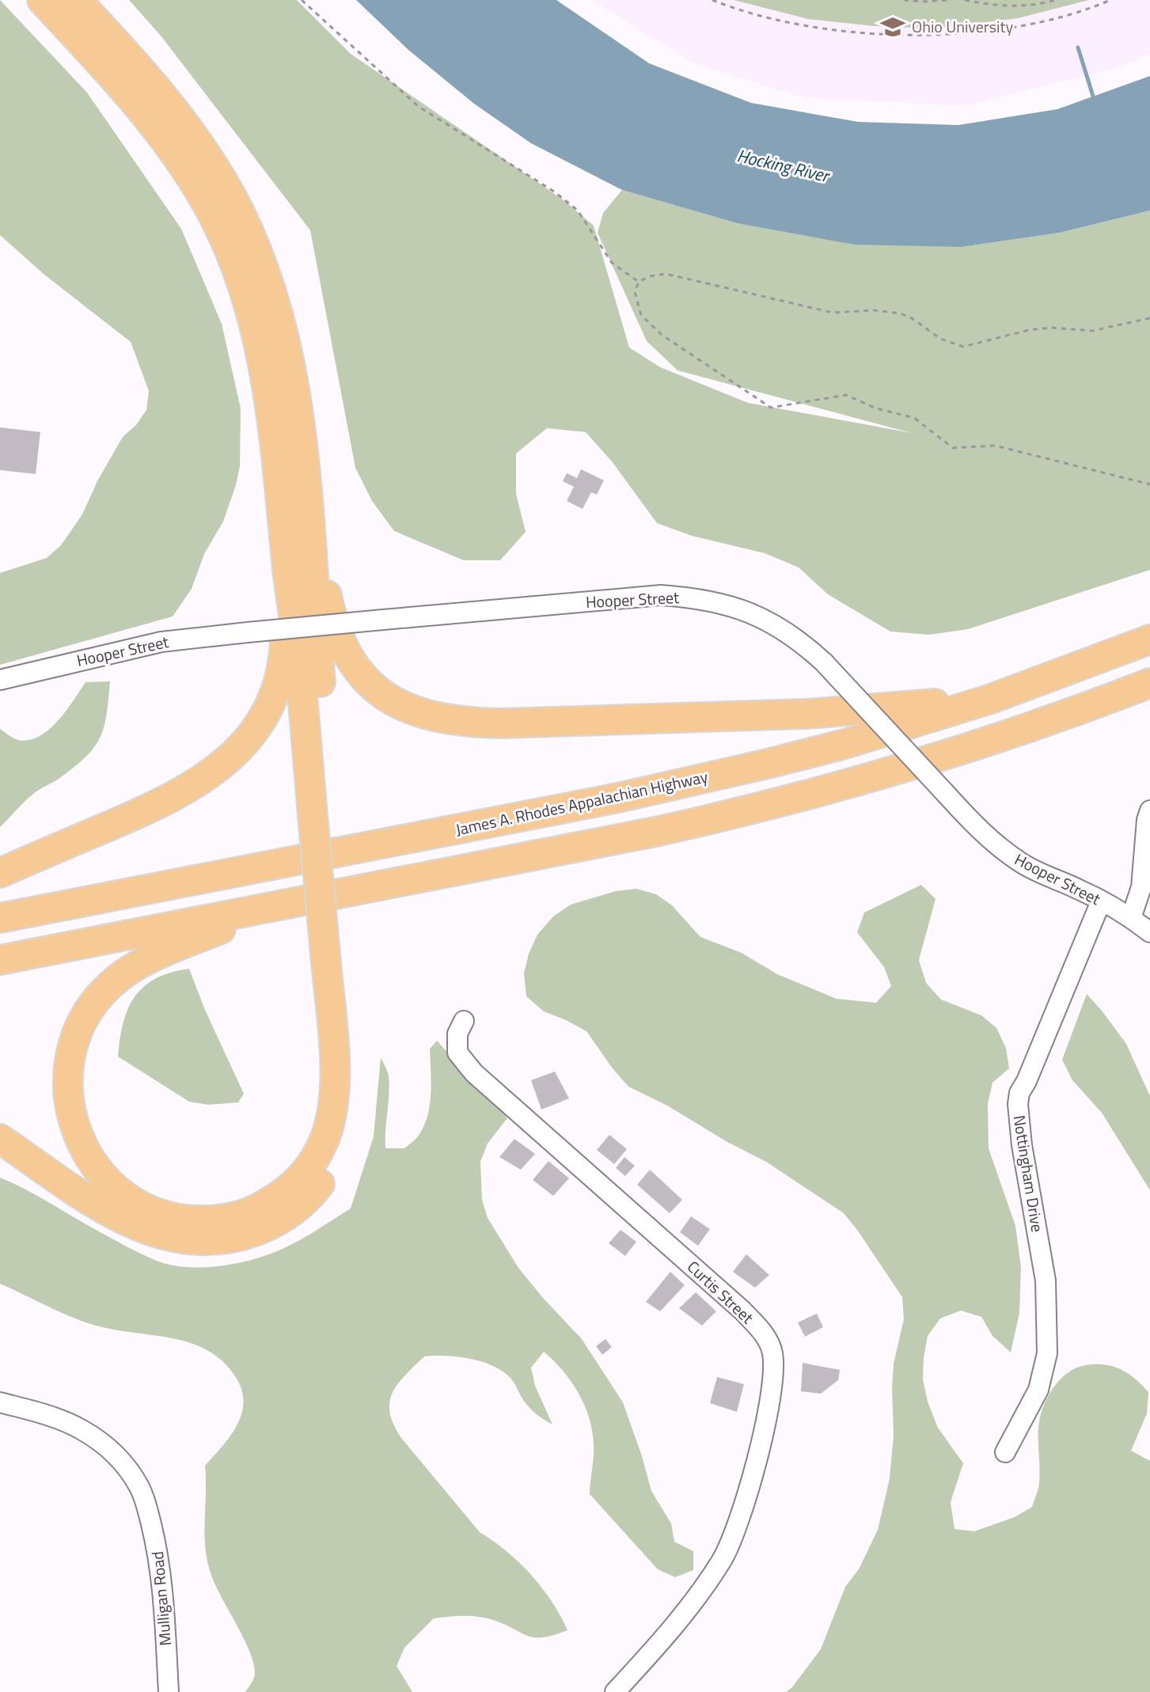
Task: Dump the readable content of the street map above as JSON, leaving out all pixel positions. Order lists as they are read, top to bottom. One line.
{"streets":{"highway":["James A. Rhodes Appalachian Highway"],"street":["Hooper Street","Nottingham Drive","Curtis Street","Mulligan Road"]},"crossings":[["Hooper Street","Nottingham Drive"]],"water":["Hocking River"],"places":{"school or university":["Ohio University"]}}
